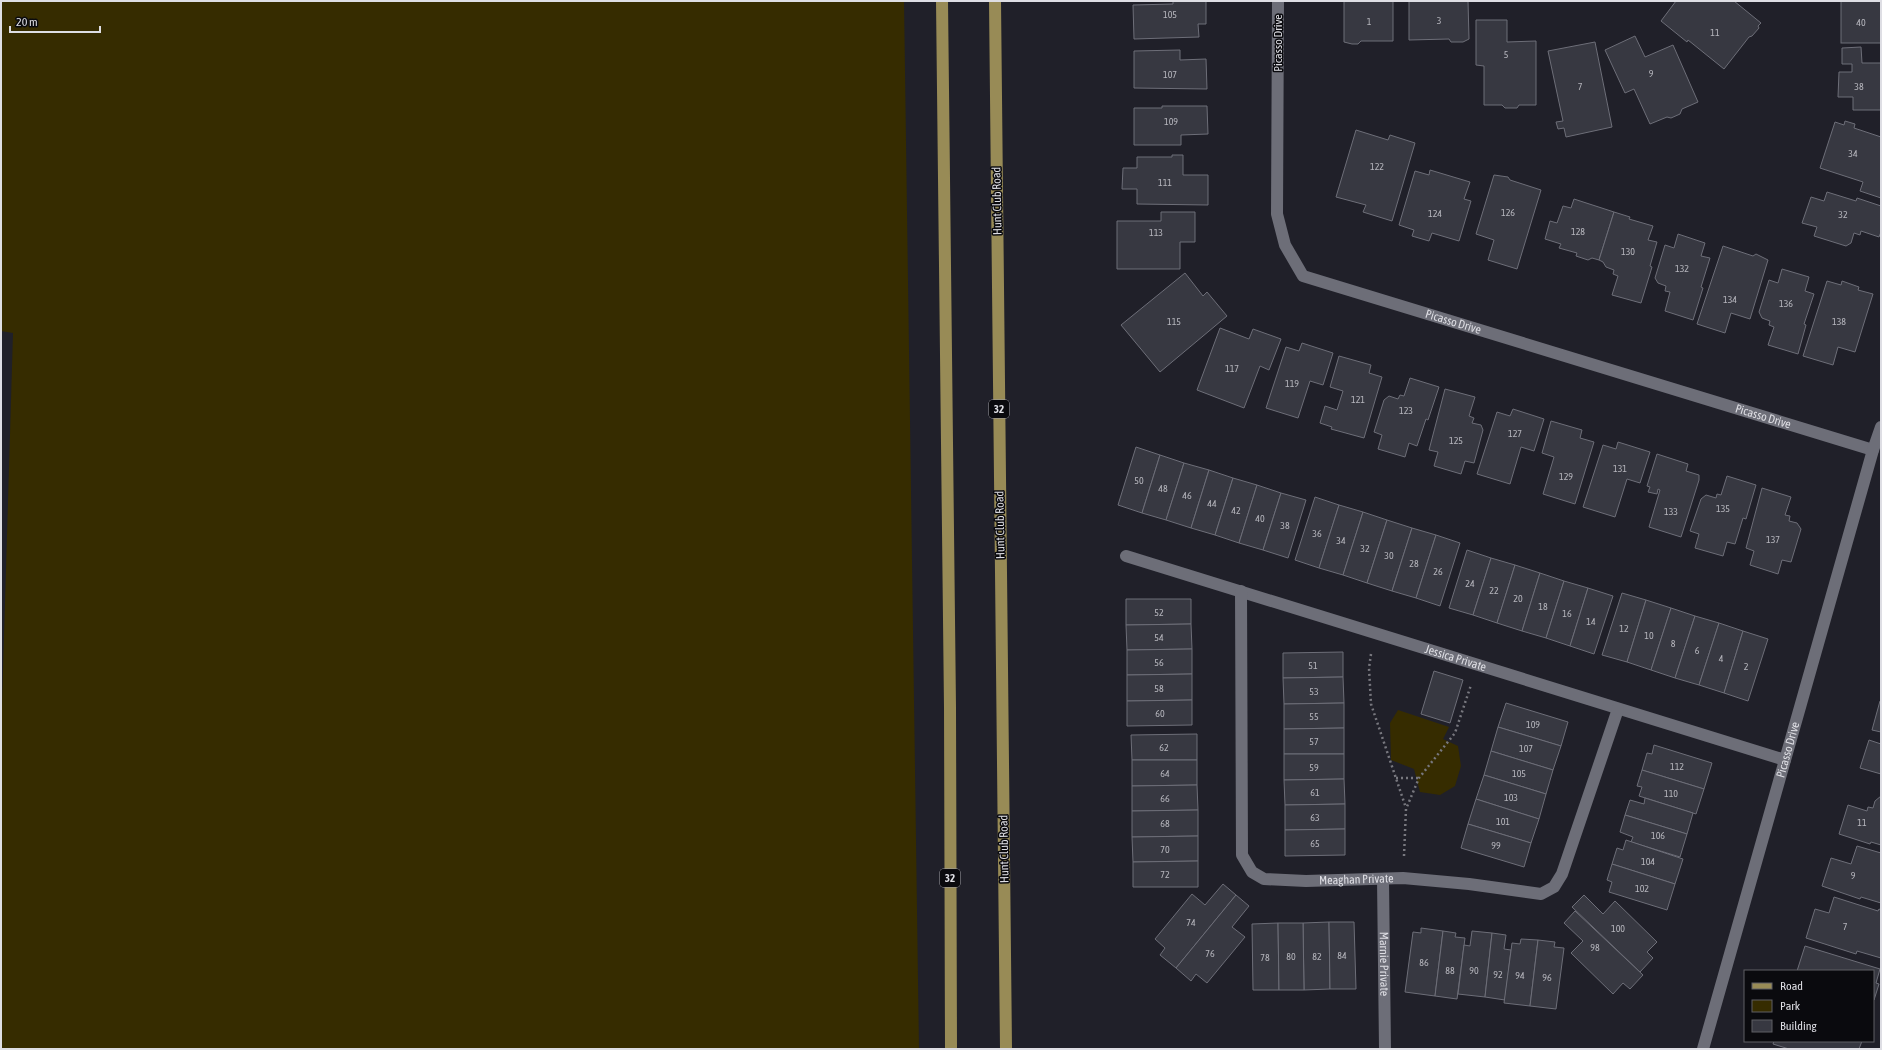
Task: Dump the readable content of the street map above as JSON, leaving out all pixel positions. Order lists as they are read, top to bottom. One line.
{"streets":{"main road":["Hunt Club Road","32"],"street":["Picasso Drive","Jessica Private","Meaghan Private","Marnie Private"]},"crossings":[["Picasso Drive","Jessica Private"],["Jessica Private","Meaghan Private"],["Meaghan Private","Marnie Private"]],"house_numbers":["105","3","1","40","11","5","9","107","7","38","109","34","122","111","126","124","32","128","113","130","132","134","136","115","138","117","119","121","123","127","125","131","129","50","48","46","44","135","42","133","40","38","36","137","34","32","30","28","26","24","22","20","18","52","16","14","12","10","54","8","6","4","56","51","2","58","53","60","55","109","57","62","107","112","59","64","105","61","110","103","66","63","101","11","68","106","65","99","70","104","72","9","102","74","7","100","98","76","84","80","82","78","86","88","90","92","94","96"],"legend":["Road","Park","Building"],"scale_bar":"20 m"}
